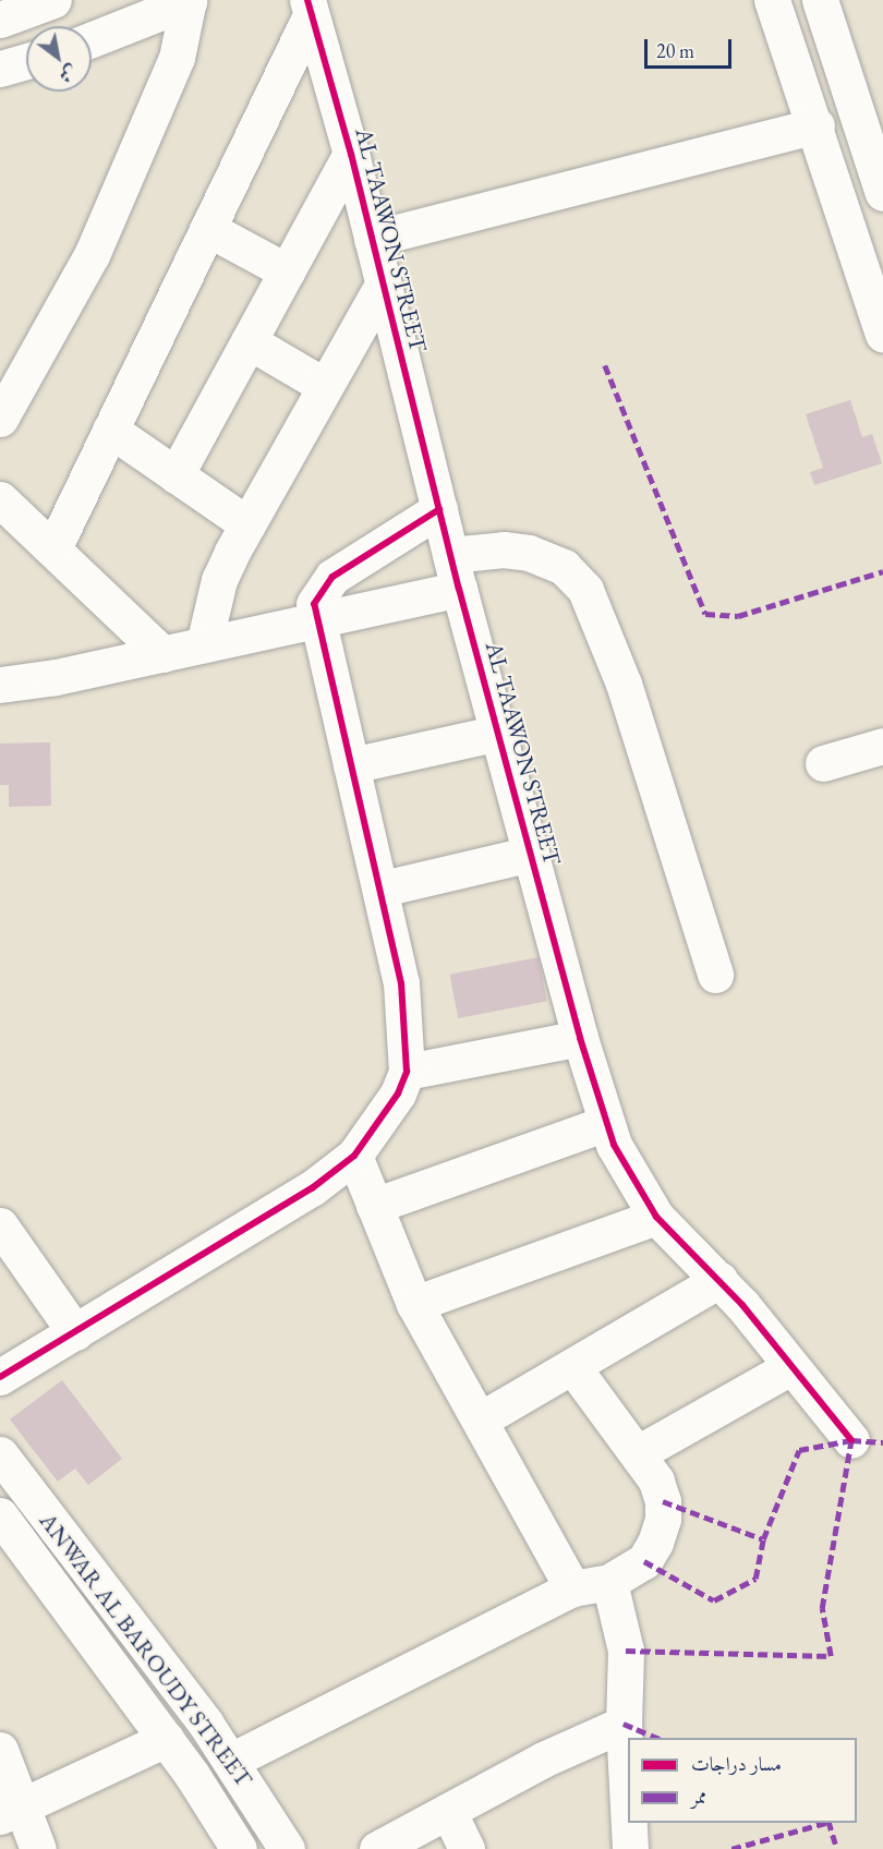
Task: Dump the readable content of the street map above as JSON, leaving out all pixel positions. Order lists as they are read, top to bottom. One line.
{"streets":{"street":["AL TAAWON STREET","ANWAR AL BAROUDY STREET"]},"legend":["مسار دراجات","ممر"],"scale_bar":"20 m","north":"bottom right"}
